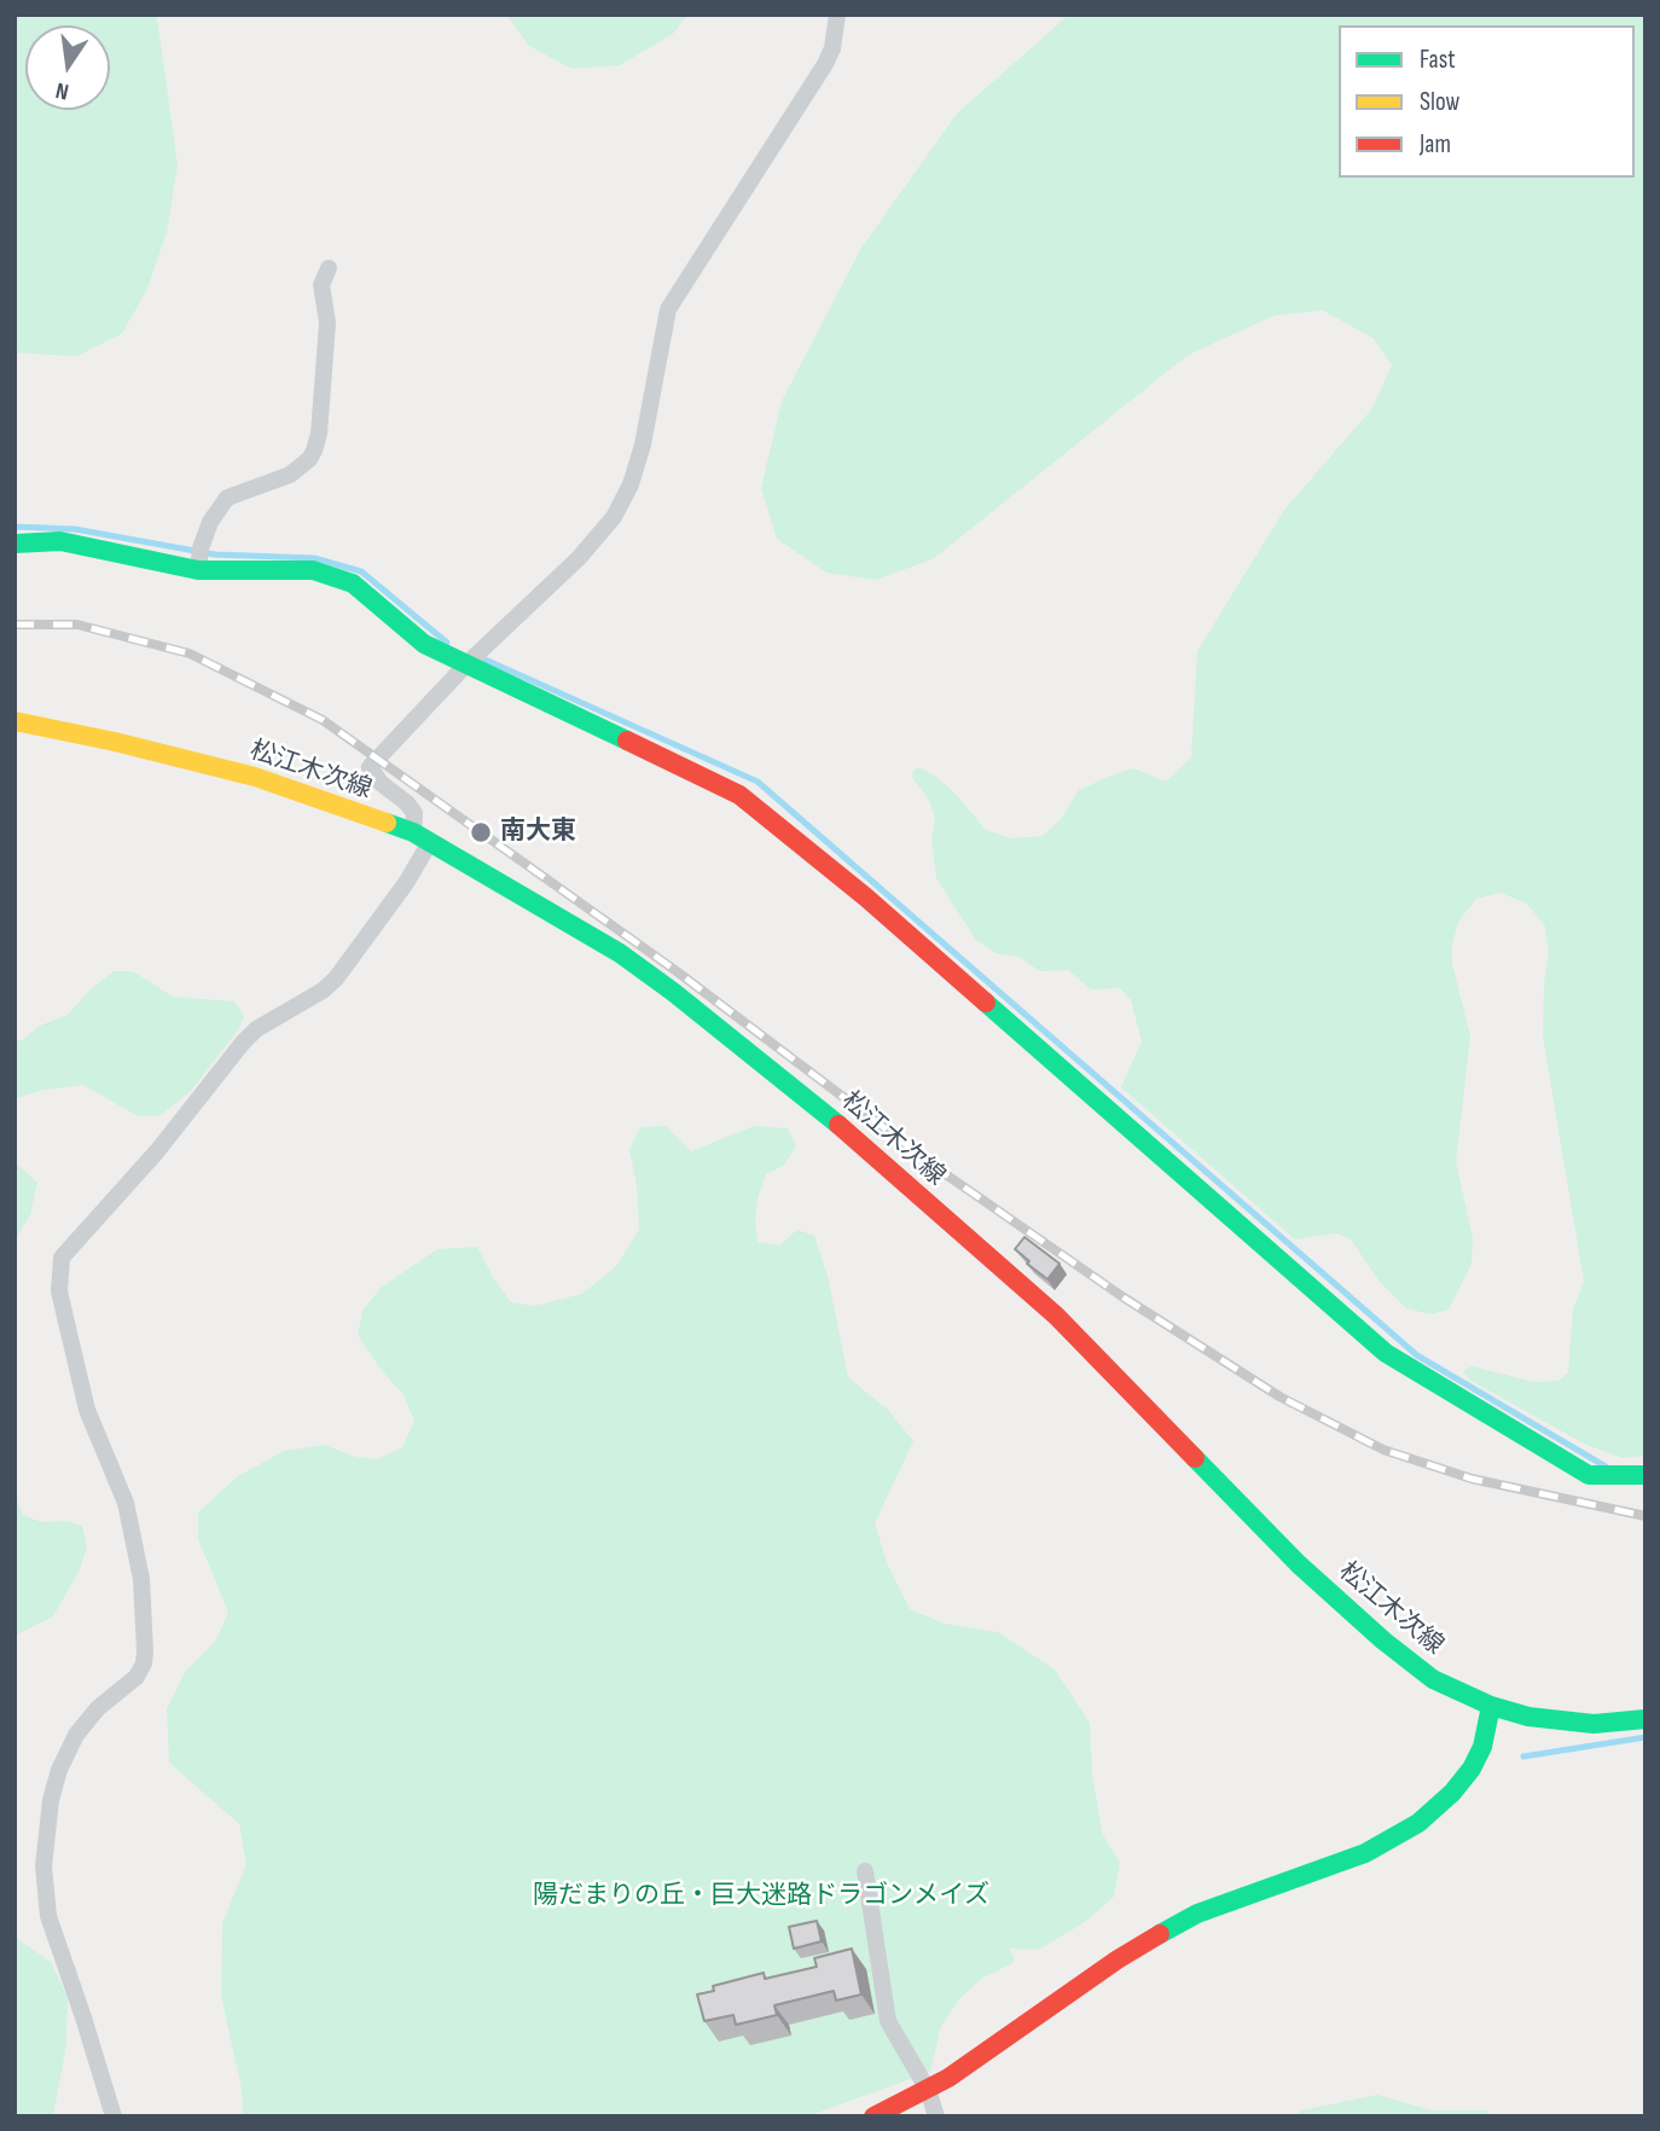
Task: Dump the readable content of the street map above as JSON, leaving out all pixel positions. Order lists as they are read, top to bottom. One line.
{"streets":{"street":["松江木次線"]},"parks":["陽だまりの丘・巨大迷路ドラゴンメイズ"],"places":["南大東"],"legend":["Fast","Slow","Jam"],"north":"bottom"}
